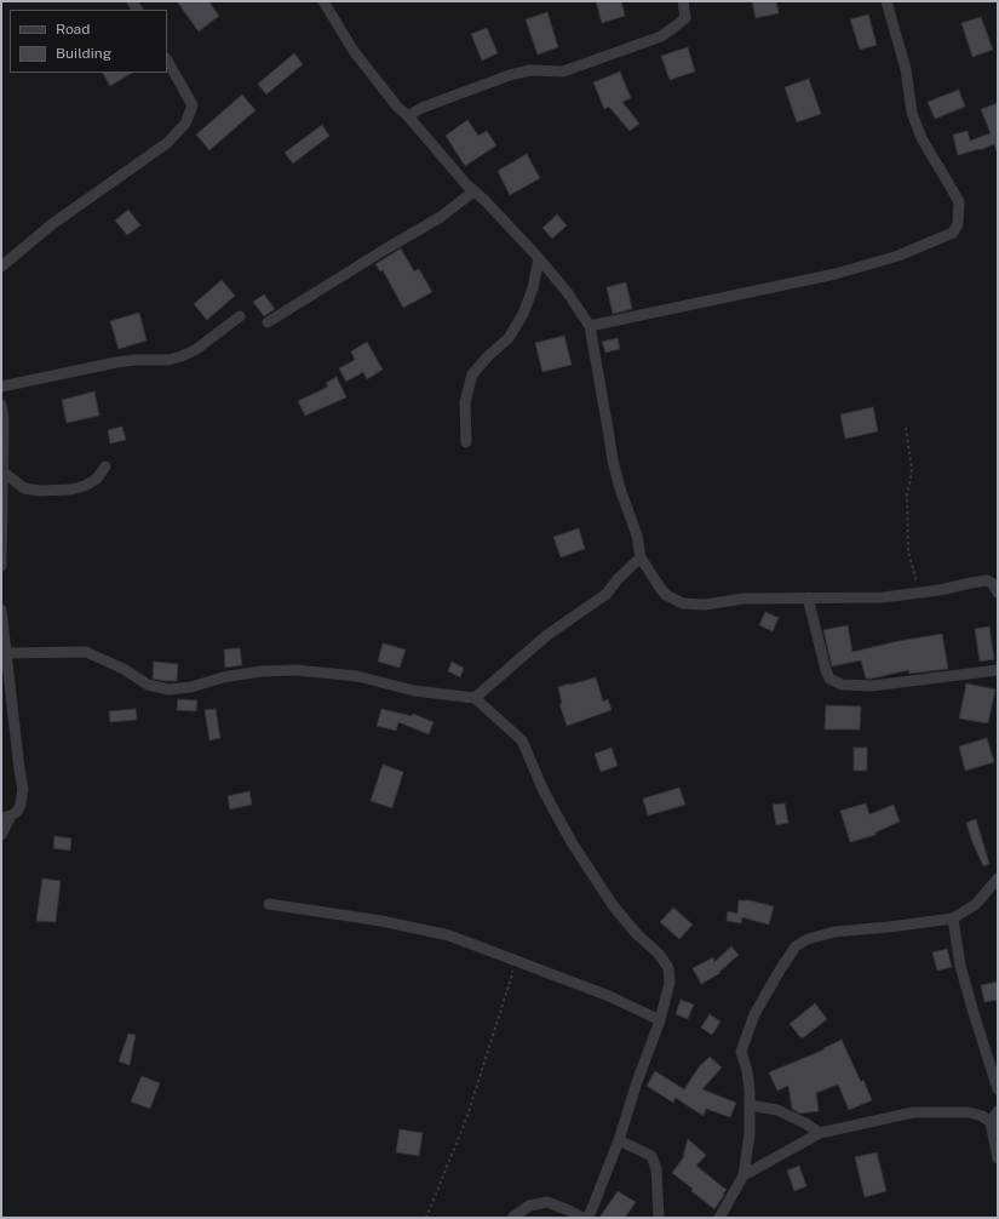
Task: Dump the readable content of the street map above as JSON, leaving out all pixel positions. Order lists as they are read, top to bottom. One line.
{"legend":["Road","Building"]}
